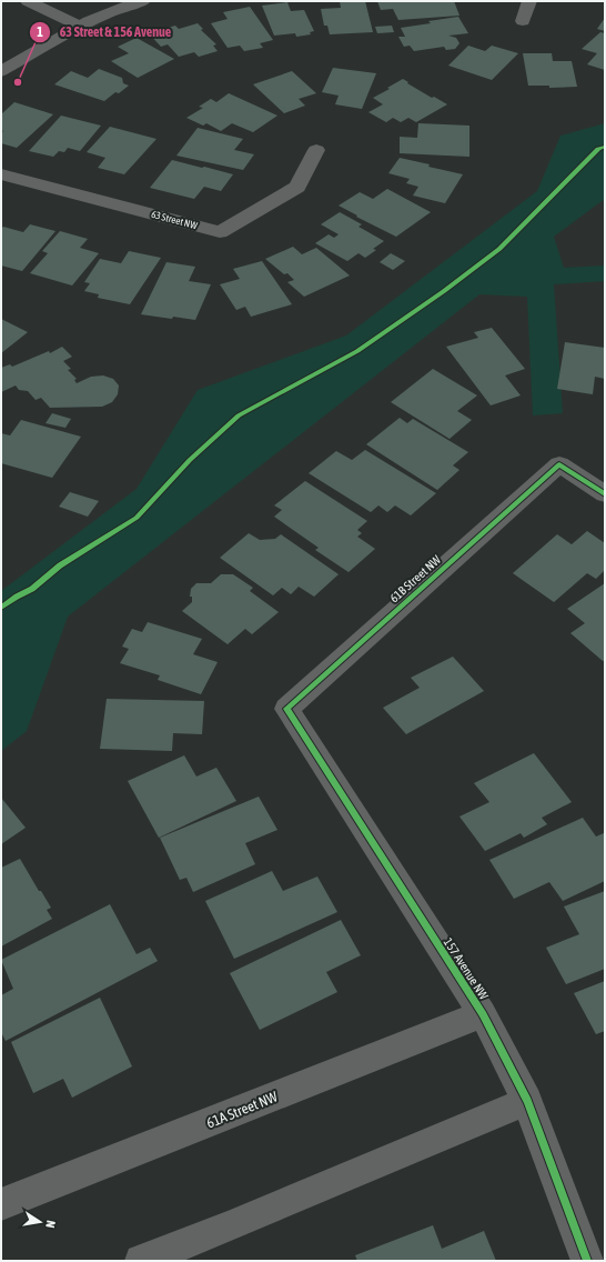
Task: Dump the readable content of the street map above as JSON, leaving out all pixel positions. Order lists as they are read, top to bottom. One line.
{"streets":{"street":["63 Street NW","61B Street NW","157 Avenue NW","61A Street NW"]},"crossings":[["61B Street NW","157 Avenue NW"],["157 Avenue NW","61A Street NW"]],"places":["63 Street & 156 Avenue"],"north":"right"}
